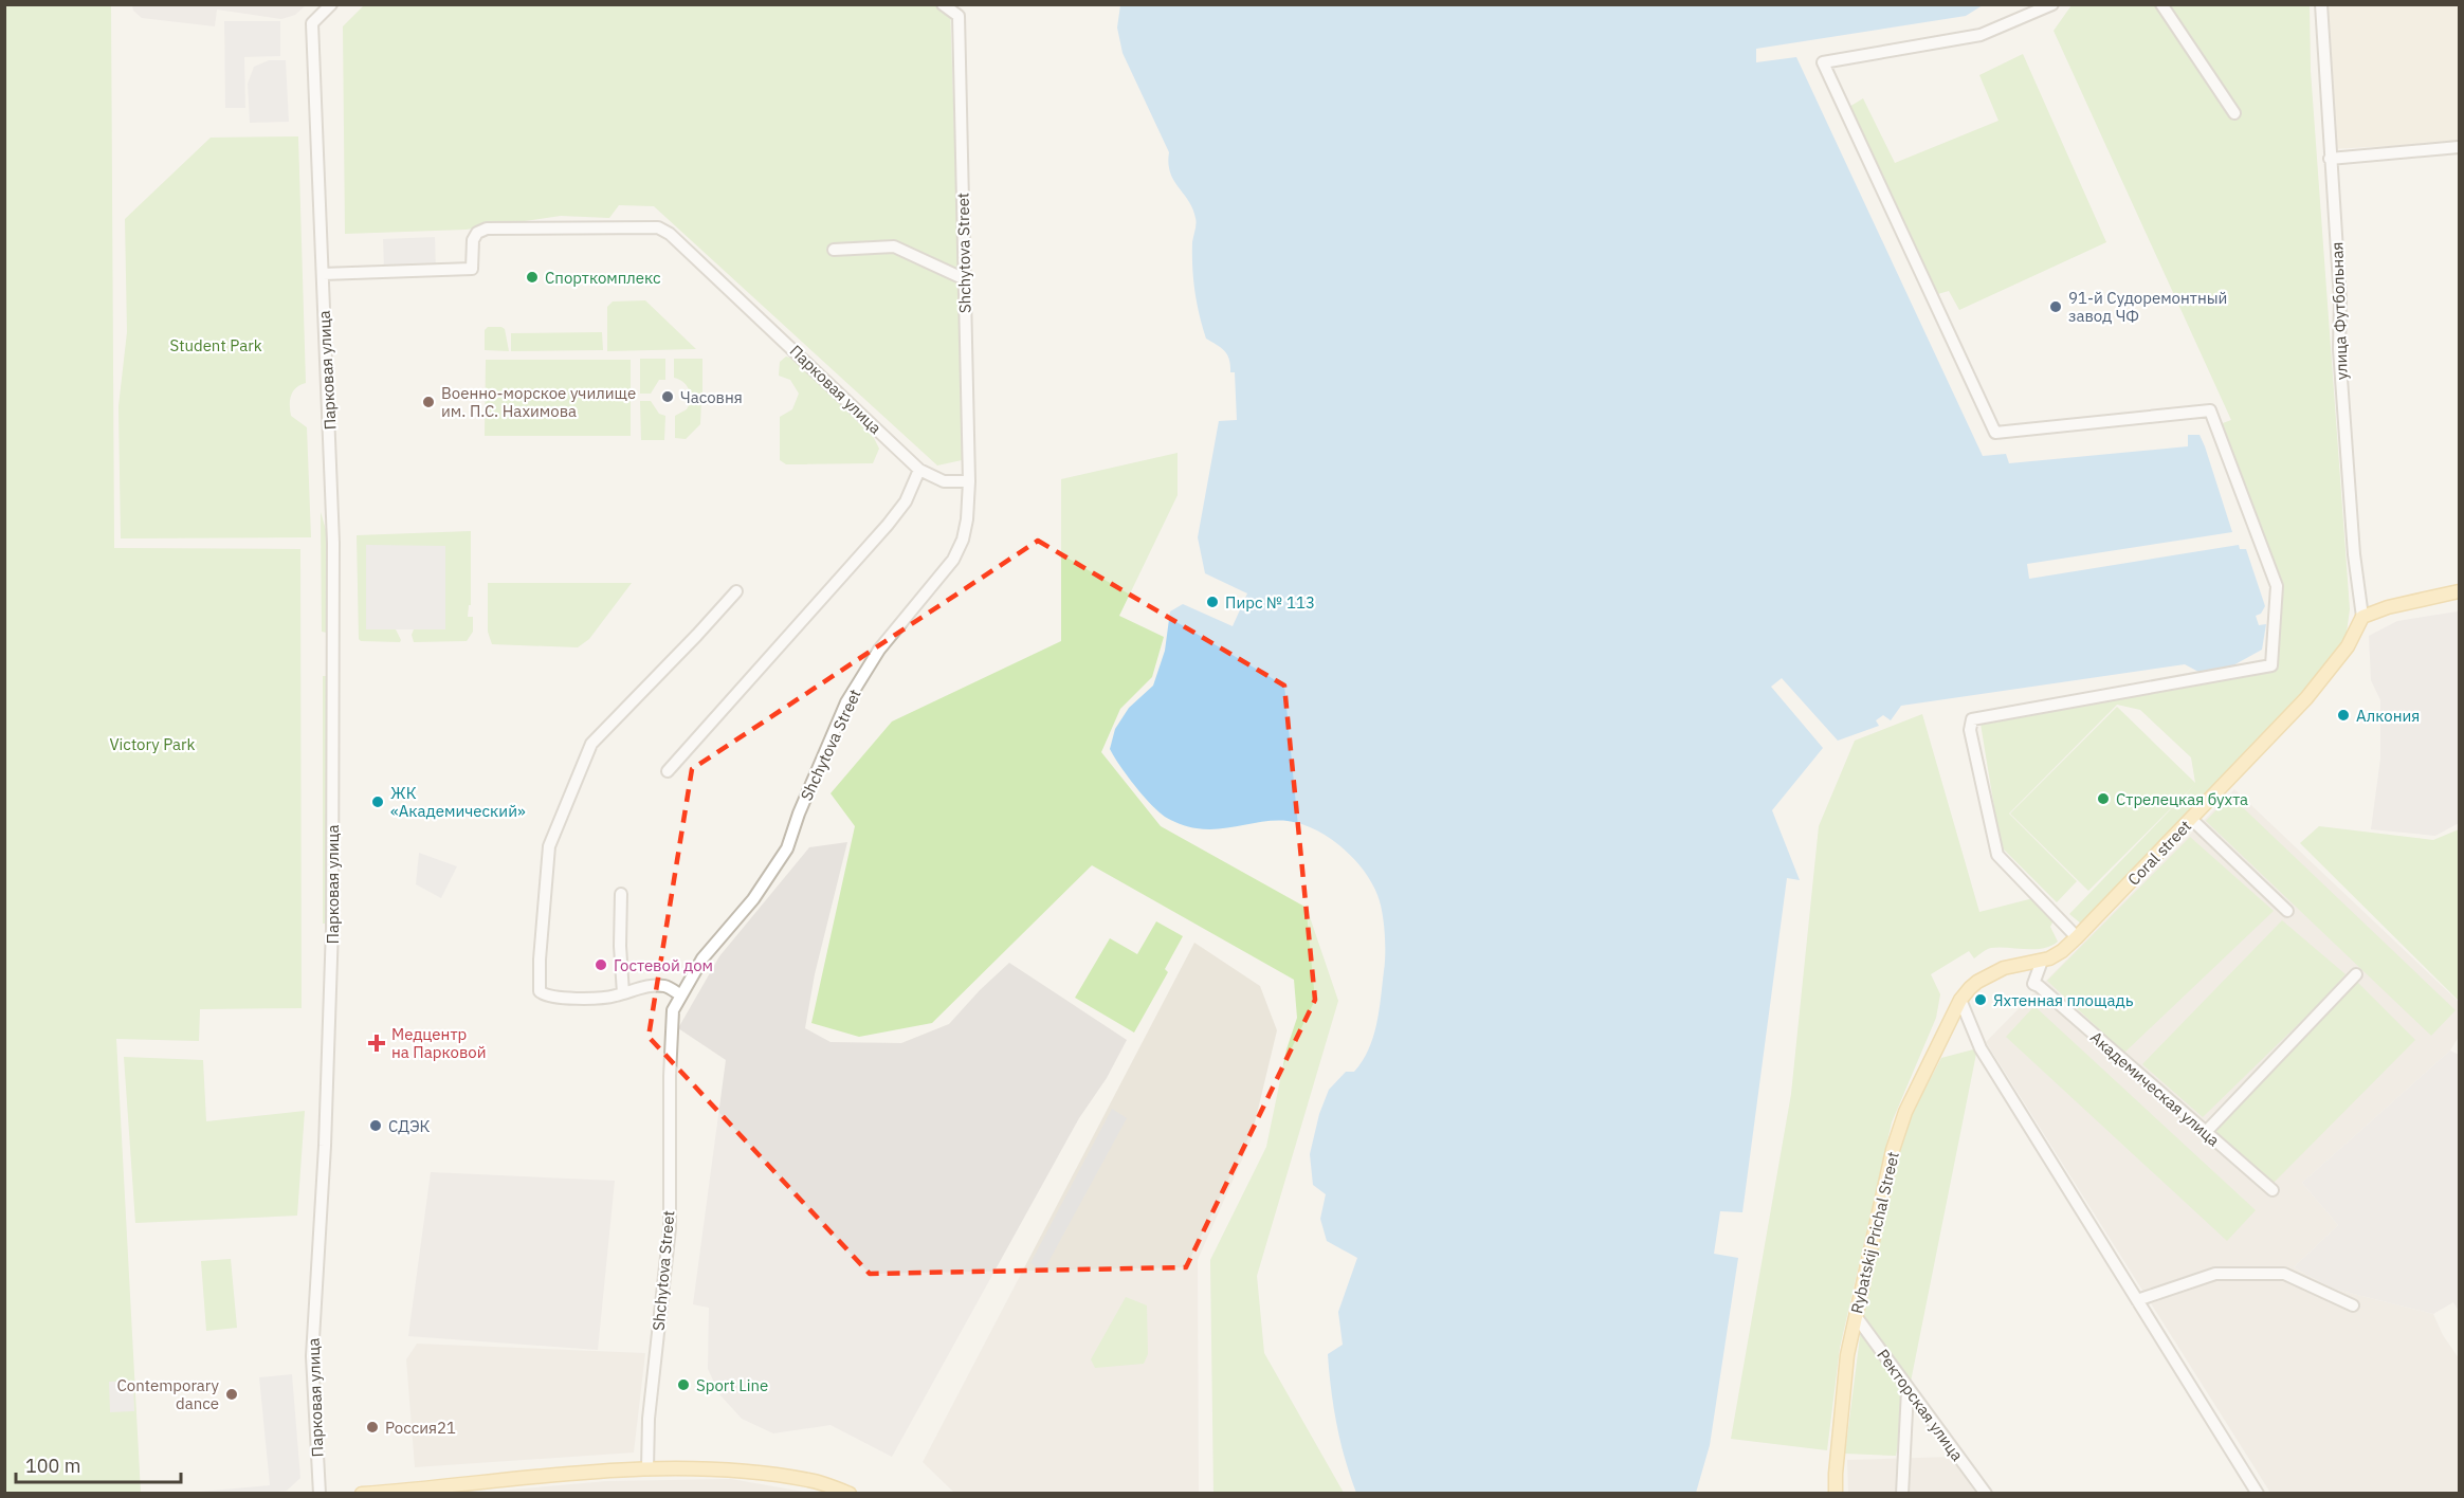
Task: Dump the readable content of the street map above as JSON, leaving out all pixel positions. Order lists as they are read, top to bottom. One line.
{"streets":{"main road":["Coral street","Rybatskij Prichal Street"],"street":["Shchytova Street","улица Футбольная","Парковая улица","Академическая улица","Ректорская улица"]},"crossings":[["Shchytova Street","Парковая улица"],["улица Футбольная","Coral street"],["Coral street","Академическая улица"],["Coral street","Rybatskij Prichal Street"],["Академическая улица","Rybatskij Prichal Street"],["Rybatskij Prichal Street","Ректорская улица"]],"parks":["Student Park","Victory Park"],"places":{"other":["Спорткомплекс","91-й Судоремонтный завод ЧФ","Часовня","Военно-морское училище им. П.С. Нахимова","Пирс № 113","Алкония","Стрелецкая бухта","ЖК «Академический»","Гостевой дом","Яхтенная площадь","СДЭК","Sport Line","Contemporary dance","Россия21"],"health":["Медцентр на Парковой"]},"scale_bar":"100 m"}
